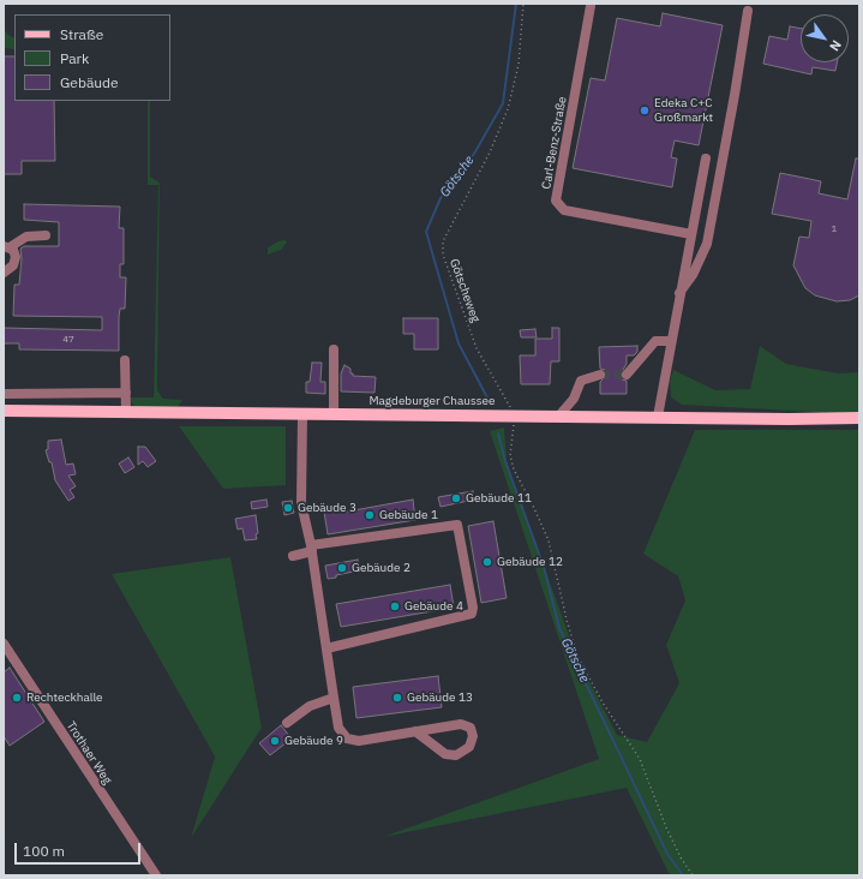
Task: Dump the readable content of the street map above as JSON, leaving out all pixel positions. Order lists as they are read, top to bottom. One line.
{"streets":{"main road":["Magdeburger Chaussee"],"street":["Carl-Benz-Straße","Trothaer Weg"],"path":["Götscheweg"]},"crossings":[["Götscheweg","Magdeburger Chaussee"]],"water":["Götsche"],"places":["Edeka C+C Großmarkt","Gebäude 11","Gebäude 3","Gebäude 1","Gebäude 12","Gebäude 2","Gebäude 4","Rechteckhalle","Gebäude 13","Gebäude 9"],"house_numbers":["1","47"],"legend":["Straße","Park","Gebäude"],"scale_bar":"100 m","north":"bottom right"}
